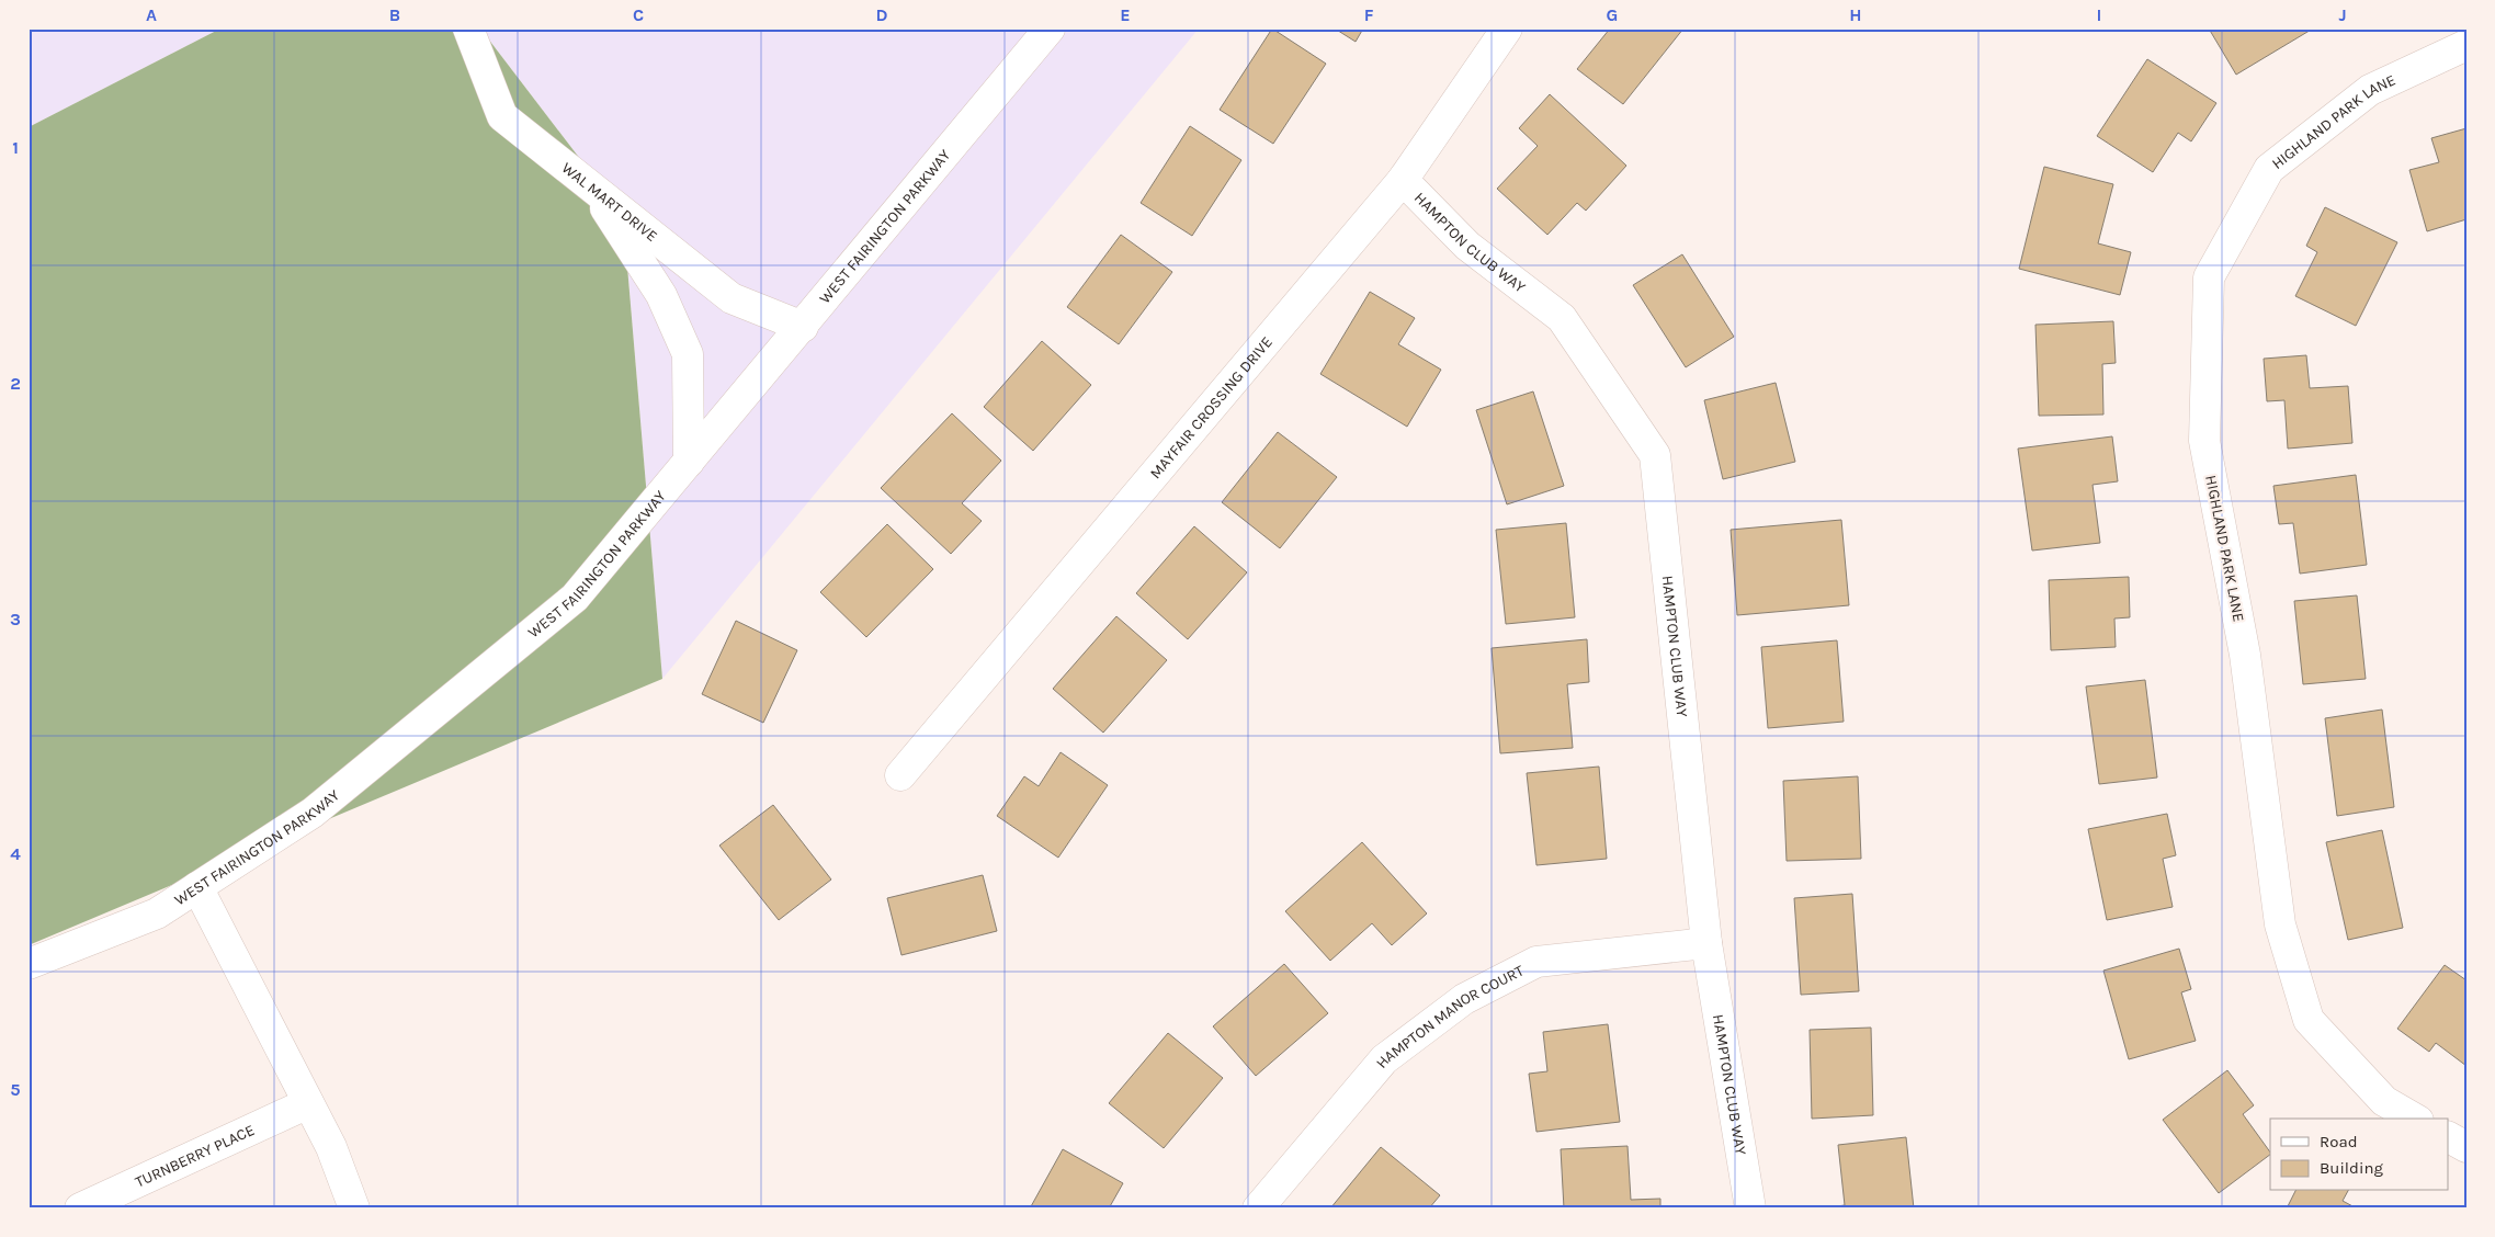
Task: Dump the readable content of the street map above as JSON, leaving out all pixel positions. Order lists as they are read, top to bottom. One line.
{"streets":{"street":["HIGHLAND PARK LANE","WAL MART DRIVE","WEST FAIRINGTON PARKWAY","HAMPTON CLUB WAY","MAYFAIR CROSSING DRIVE","HAMPTON MANOR COURT","TURNBERRY PLACE"]},"crossings":[["WAL MART DRIVE","WEST FAIRINGTON PARKWAY"],["HAMPTON CLUB WAY","MAYFAIR CROSSING DRIVE"],["HAMPTON CLUB WAY","HAMPTON MANOR COURT"]],"legend":["Road","Building"],"grid":{"columns":["A","B","C","D","E","F","G","H","I","J"],"rows":["1","2","3","4","5"]}}
